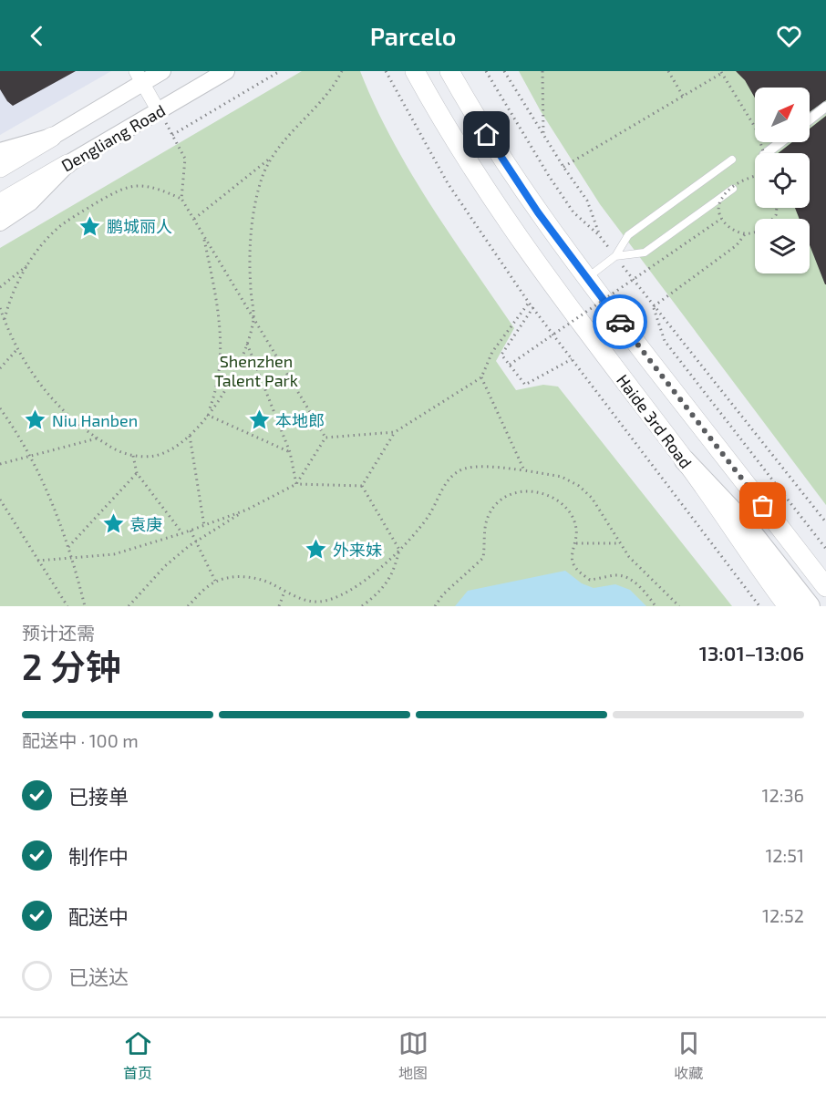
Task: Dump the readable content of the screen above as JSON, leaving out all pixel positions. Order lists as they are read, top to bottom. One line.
{"streets":{"main road":["Dengliang Road","Haide 3rd Road"]},"parks":["Shenzhen Talent Park"],"places":{"place":["鹏城丽人","Niu Hanben","本地郎","袁庚","外来妹"]},"north":"top right","page":{"header":"Parcelo","heading":["2 分钟","预计还需","13:01–13:06"],"bar":"配送中 · 100 m","list":[["已接单","12:36"],["制作中","12:51"],["配送中","12:52"],"已送达"],"tabs":["首页","地图","收藏"]}}
